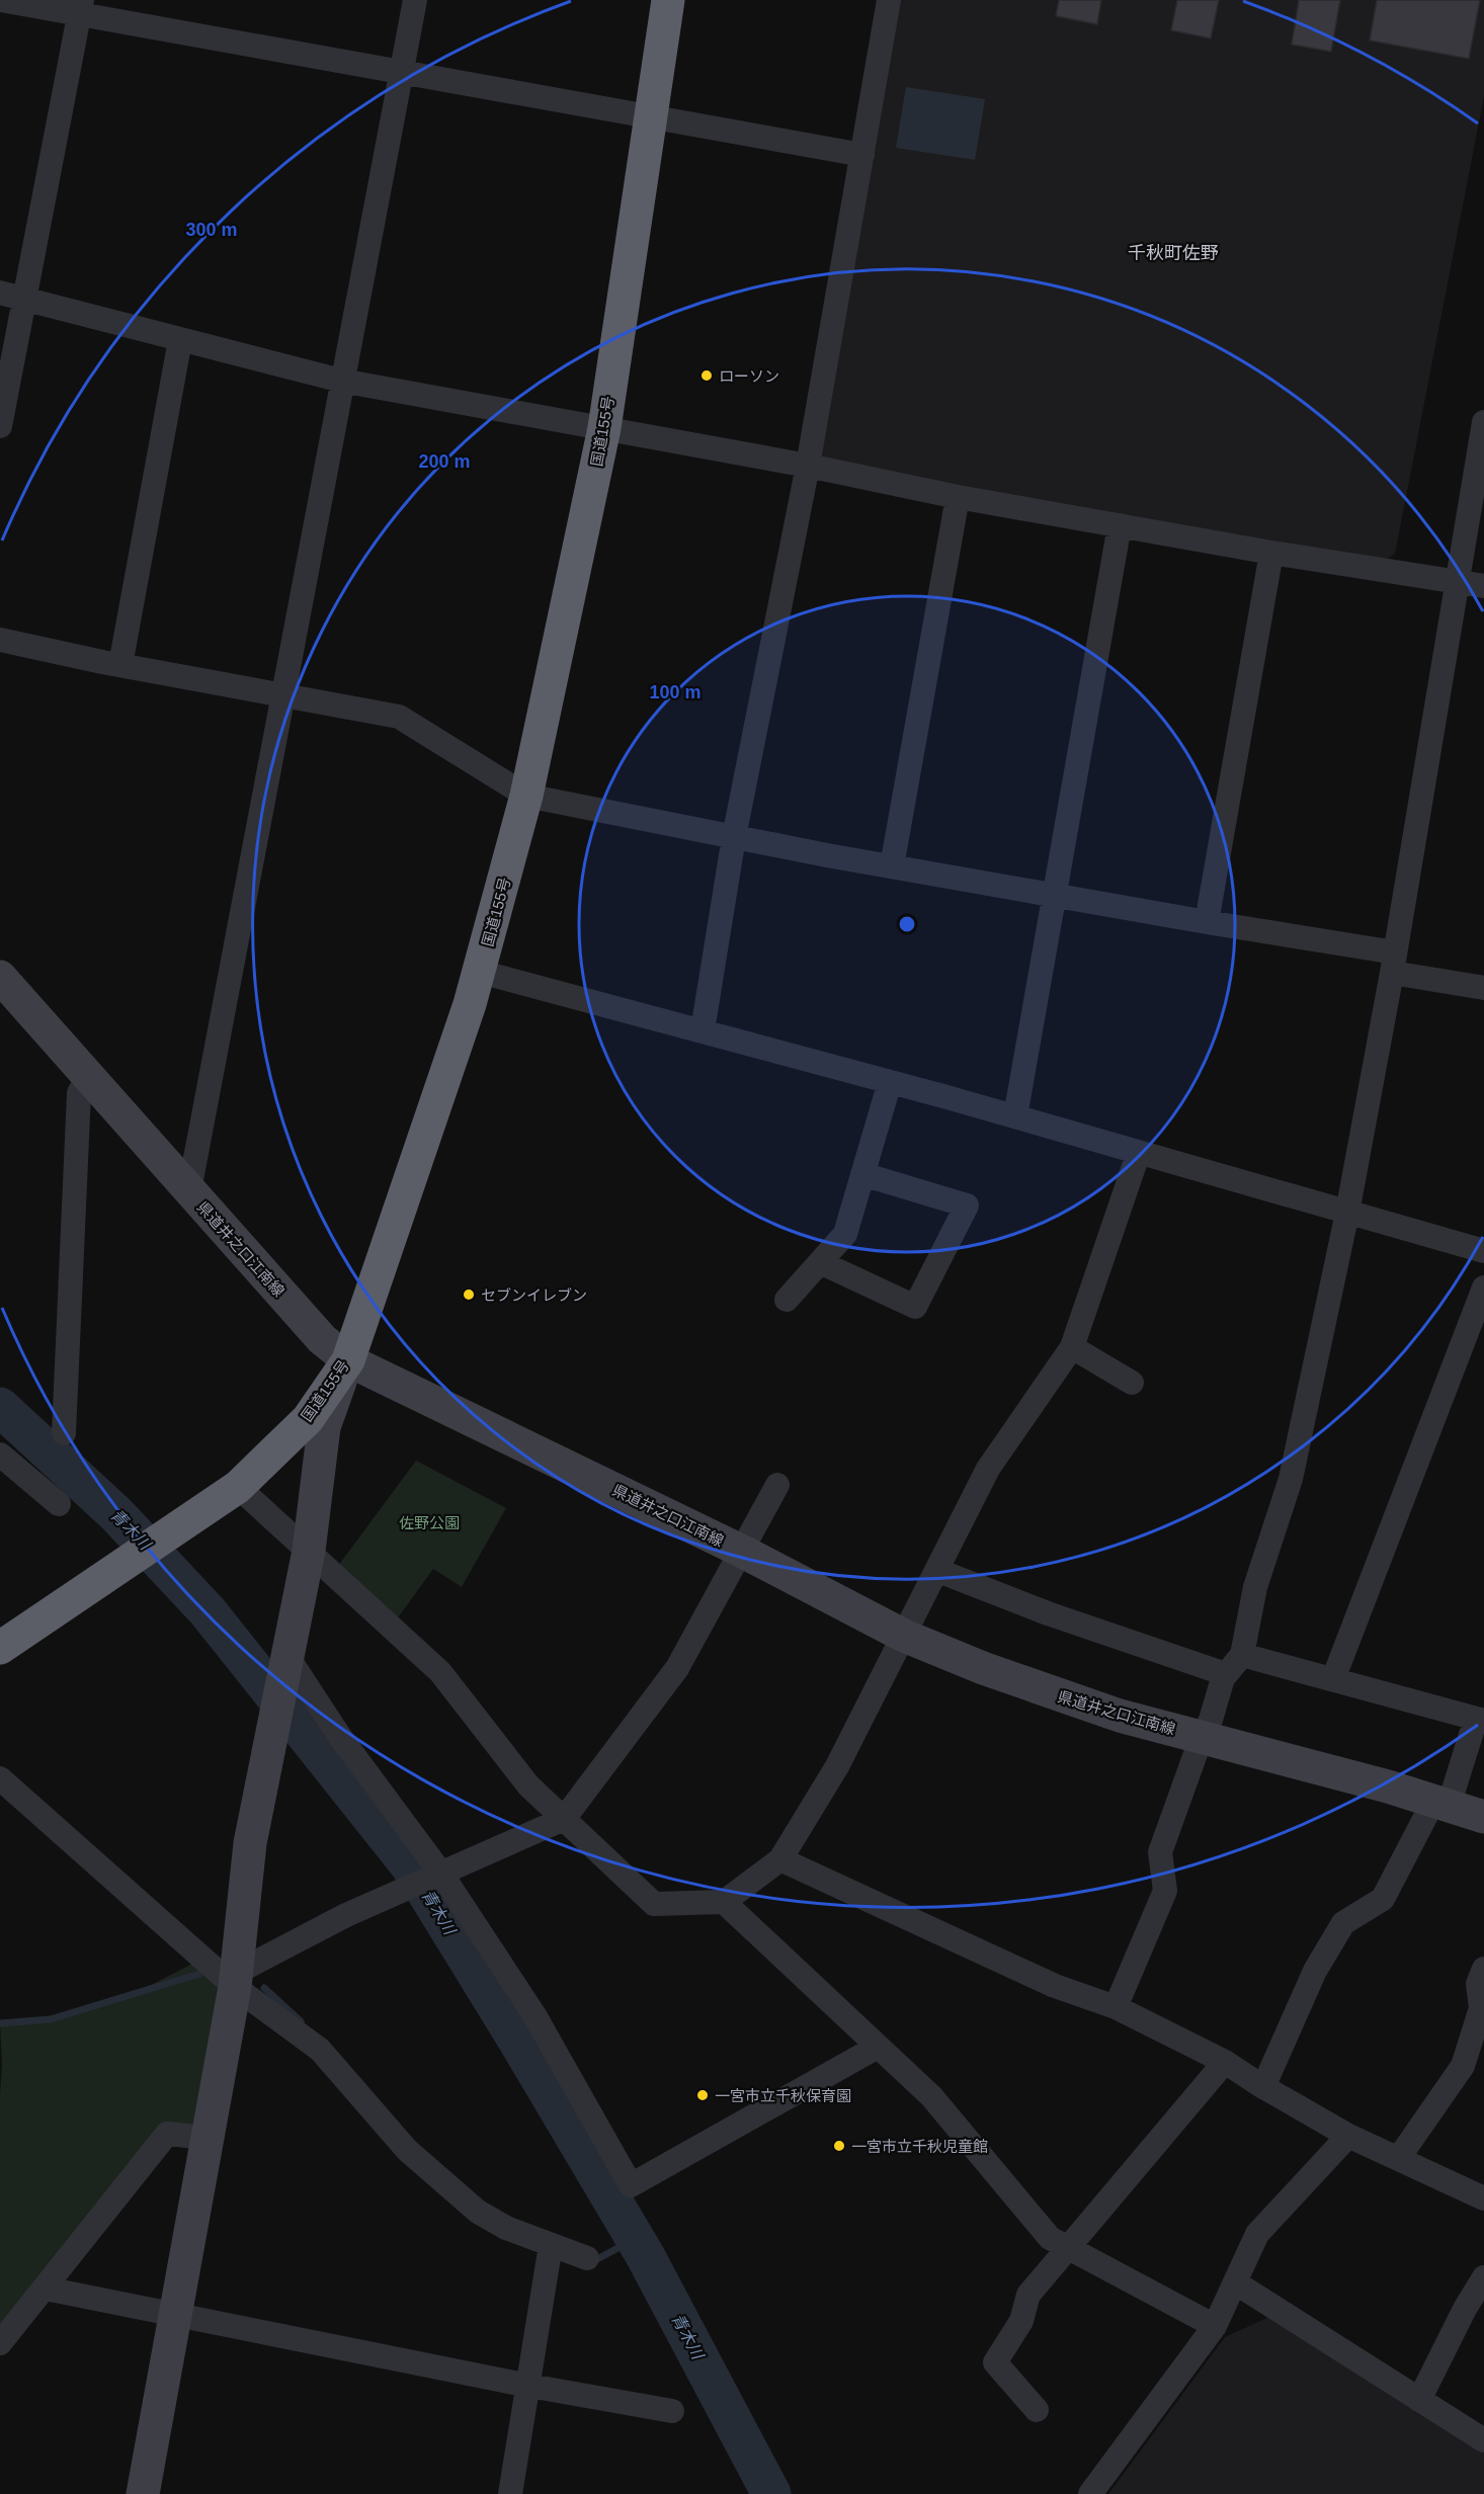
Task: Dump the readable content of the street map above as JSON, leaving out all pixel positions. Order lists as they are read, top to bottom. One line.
{"streets":{"highway":["国道155号"],"main road":["県道井之口江南線"]},"crossings":[["国道155号","県道井之口江南線"]],"districts":["千秋町佐野"],"water":["青木川"],"parks":["佐野公園"],"places":["ローソン","セブンイレブン","一宮市立千秋保育園","一宮市立千秋児童館"],"rings":["300 m","200 m","100 m"]}
